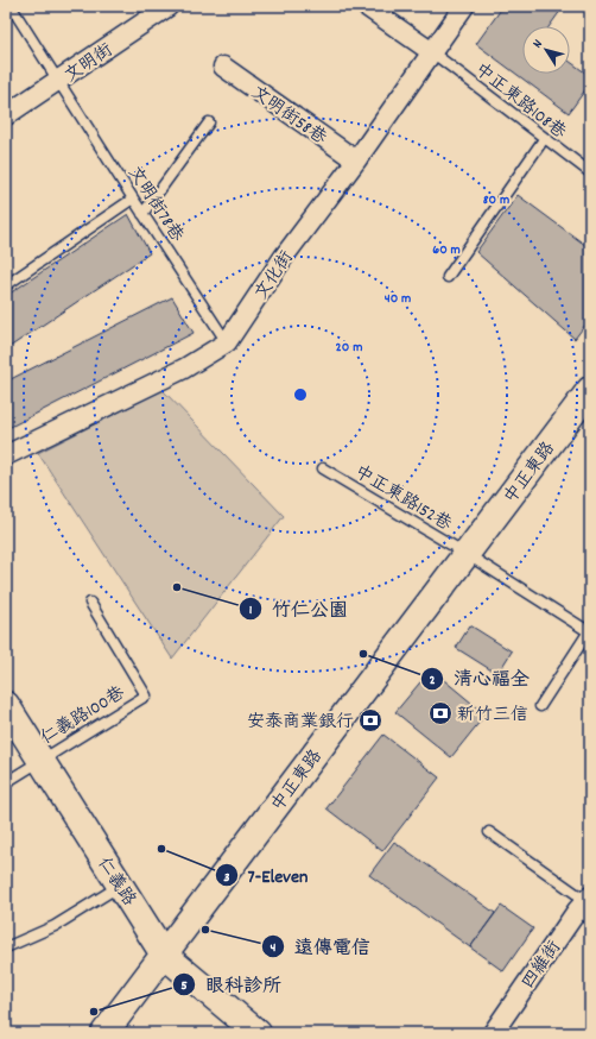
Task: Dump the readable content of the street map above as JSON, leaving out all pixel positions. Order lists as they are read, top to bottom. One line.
{"streets":{"main road":["中正東路","仁義路"],"street":["文明街","文明街58巷","文化街","四維街"],"lane":["中正東路108巷","文明街78巷","中正東路152巷","仁義路100巷"]},"crossings":[["文明街","文明街78巷"],["中正東路108巷","文化街"],["文明街58巷","文化街"],["文明街78巷","文化街"],["中正東路","中正東路152巷"],["中正東路","仁義路"],["仁義路100巷","仁義路"]],"places":{"other":["竹仁公園","清心福全","7-Eleven","遠傳電信","眼科診所"],"bank":["新竹三信","安泰商業銀行"]},"north":"top left","rings":["80 m","60 m","40 m","20 m"]}
